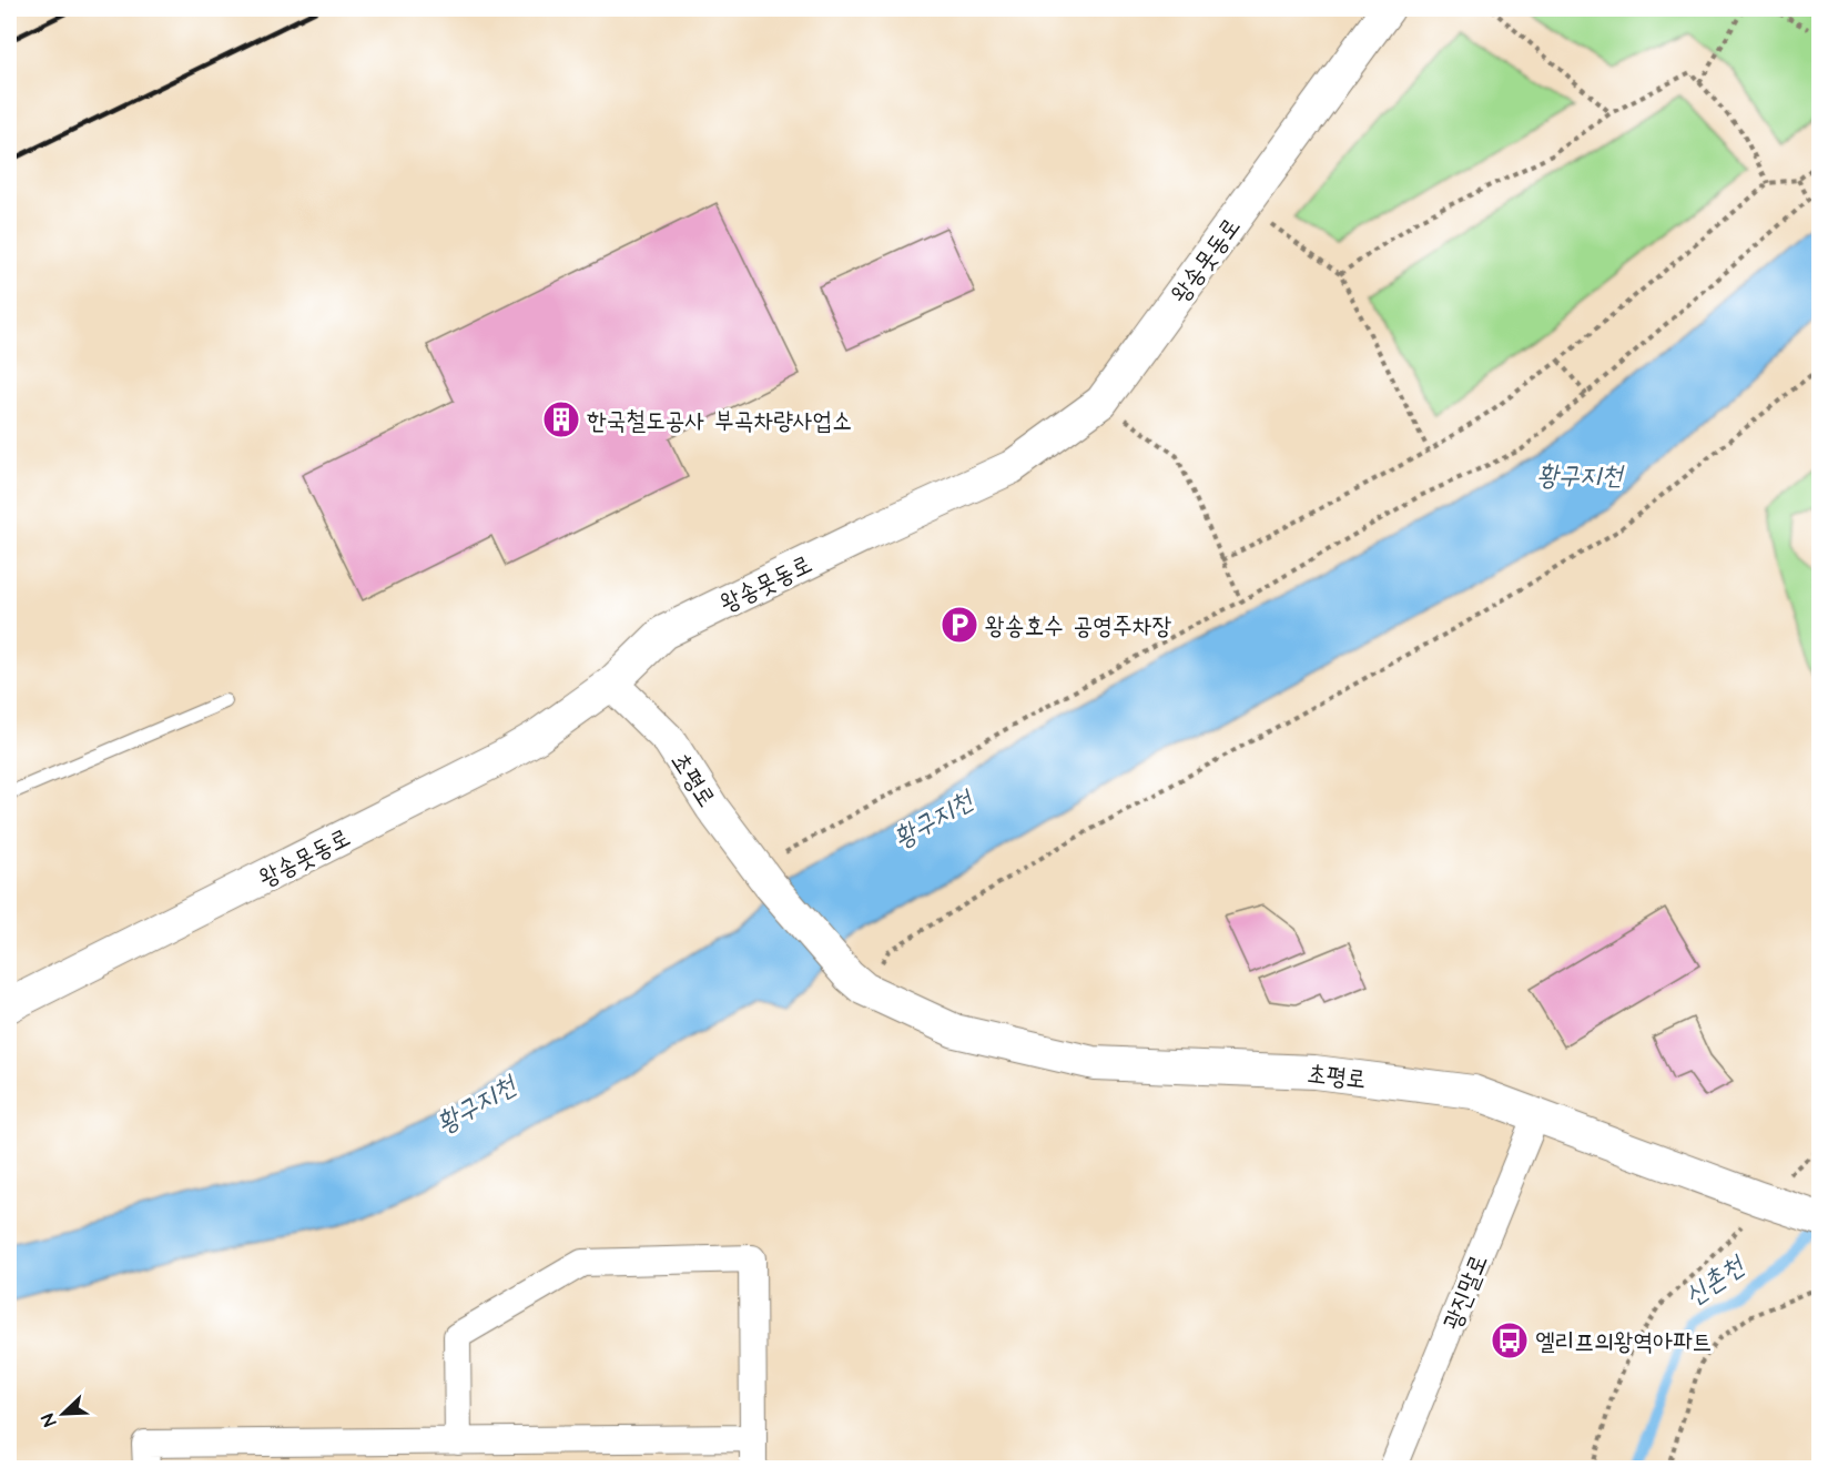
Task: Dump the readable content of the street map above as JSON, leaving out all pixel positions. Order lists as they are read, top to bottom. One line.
{"streets":{"street":["왕송못동로","초평로","광진말로"]},"crossings":[["왕송못동로","초평로"],["초평로","광진말로"]],"water":["황구지천","신촌천"],"places":{"building":["한국철도공사 부곡차량사업소"],"parking":["왕송호수 공영주차장"],"bus stop":["엘리프의왕역아파트"]},"north":"bottom left"}
